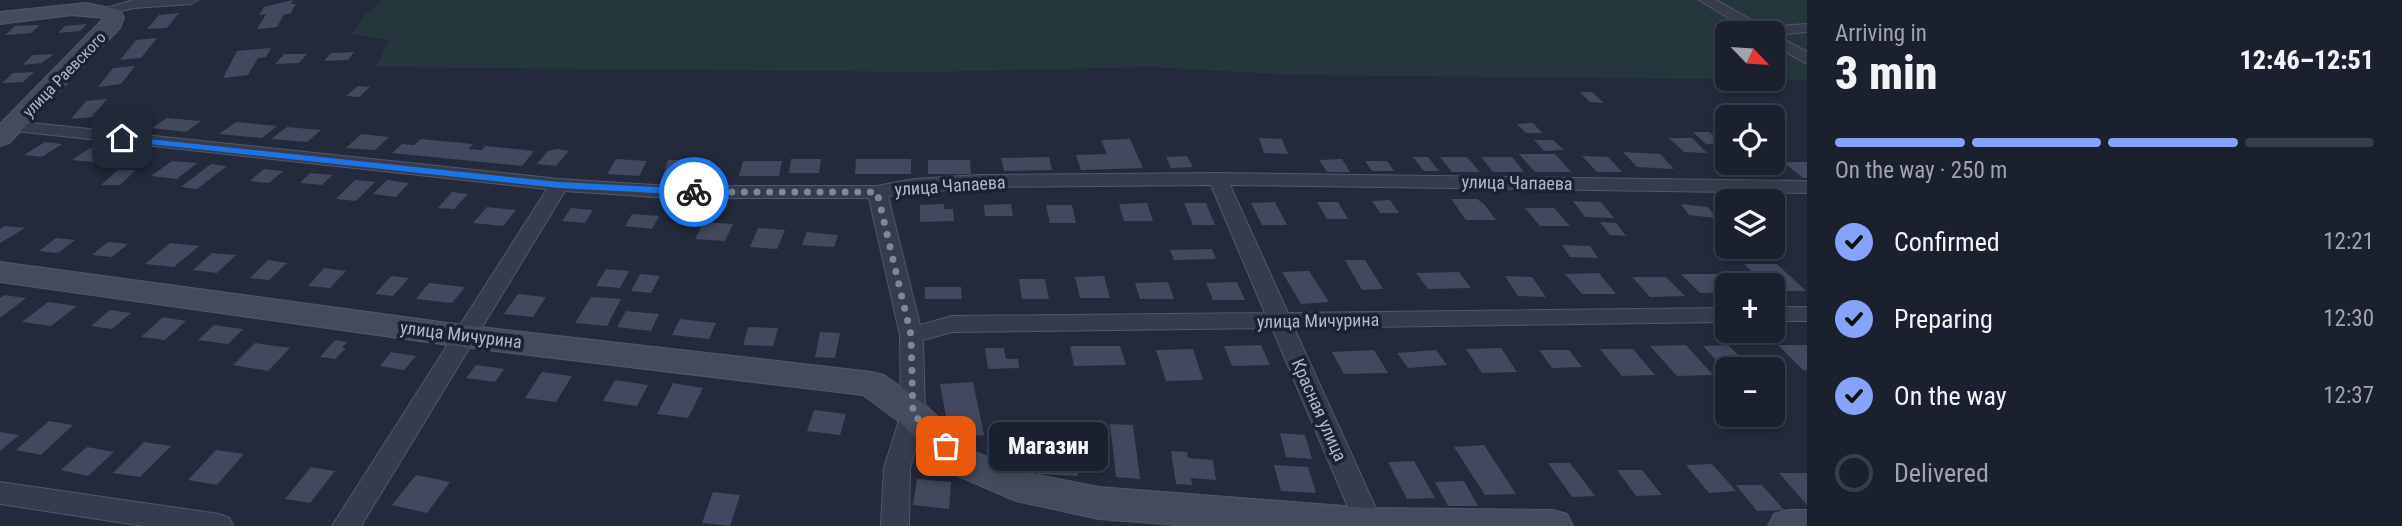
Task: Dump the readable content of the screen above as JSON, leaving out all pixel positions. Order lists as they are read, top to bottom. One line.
{"streets":{"street":["улица Раевского","улица Чапаева","улица Мичурина","Красная улица"]},"crossings":[["улица Раевского","улица Чапаева"],["улица Чапаева","Красная улица"],["улица Мичурина","Красная улица"]],"places":["Магазин"],"north":"bottom right","page":{"heading":["3 min","Arriving in","12:46–12:51"],"map_buttons":["+","−"],"bar":"On the way · 250 m","list":[["Confirmed","12:21"],["Preparing","12:30"],["On the way","12:37"],"Delivered"],"bubble":"Магазин"}}
